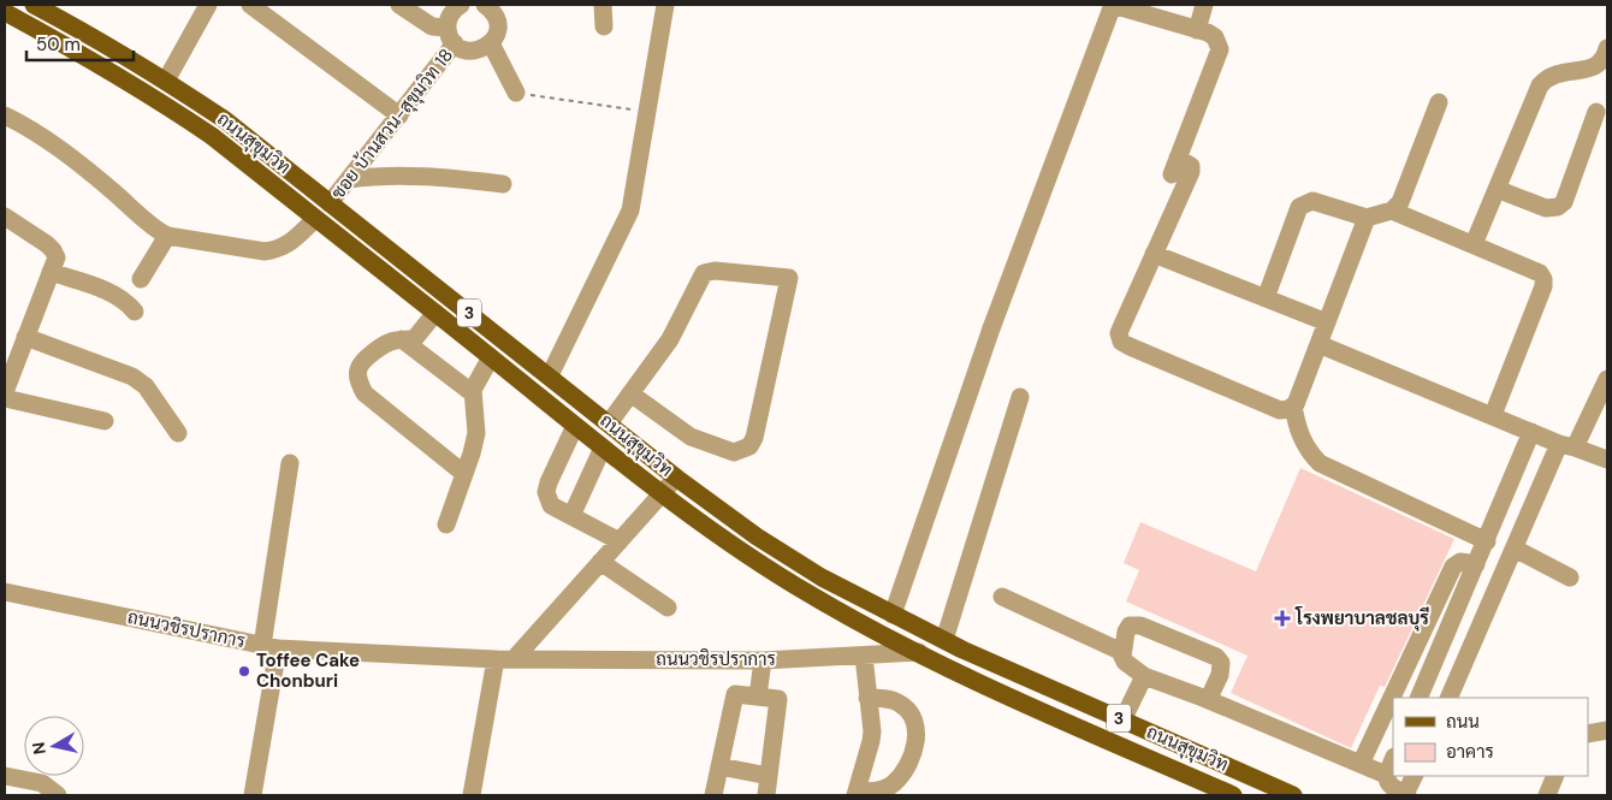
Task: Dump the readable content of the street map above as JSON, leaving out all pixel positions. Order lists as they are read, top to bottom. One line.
{"streets":{"main road":["ถนนสุขุมวิท","3"],"street":["ซอย บ้านสวน-สุขุมวิท 18","ถนนวชิรปราการ"]},"crossings":[["ซอย บ้านสวน-สุขุมวิท 18","ถนนสุขุมวิท"],["ถนนสุขุมวิท","ถนนวชิรปราการ"]],"places":{"health":["โรงพยาบาลชลบุรี"],"other":["Toffee Cake Chonburi"]},"legend":["ถนน","อาคาร"],"scale_bar":"50 m","north":"left"}
